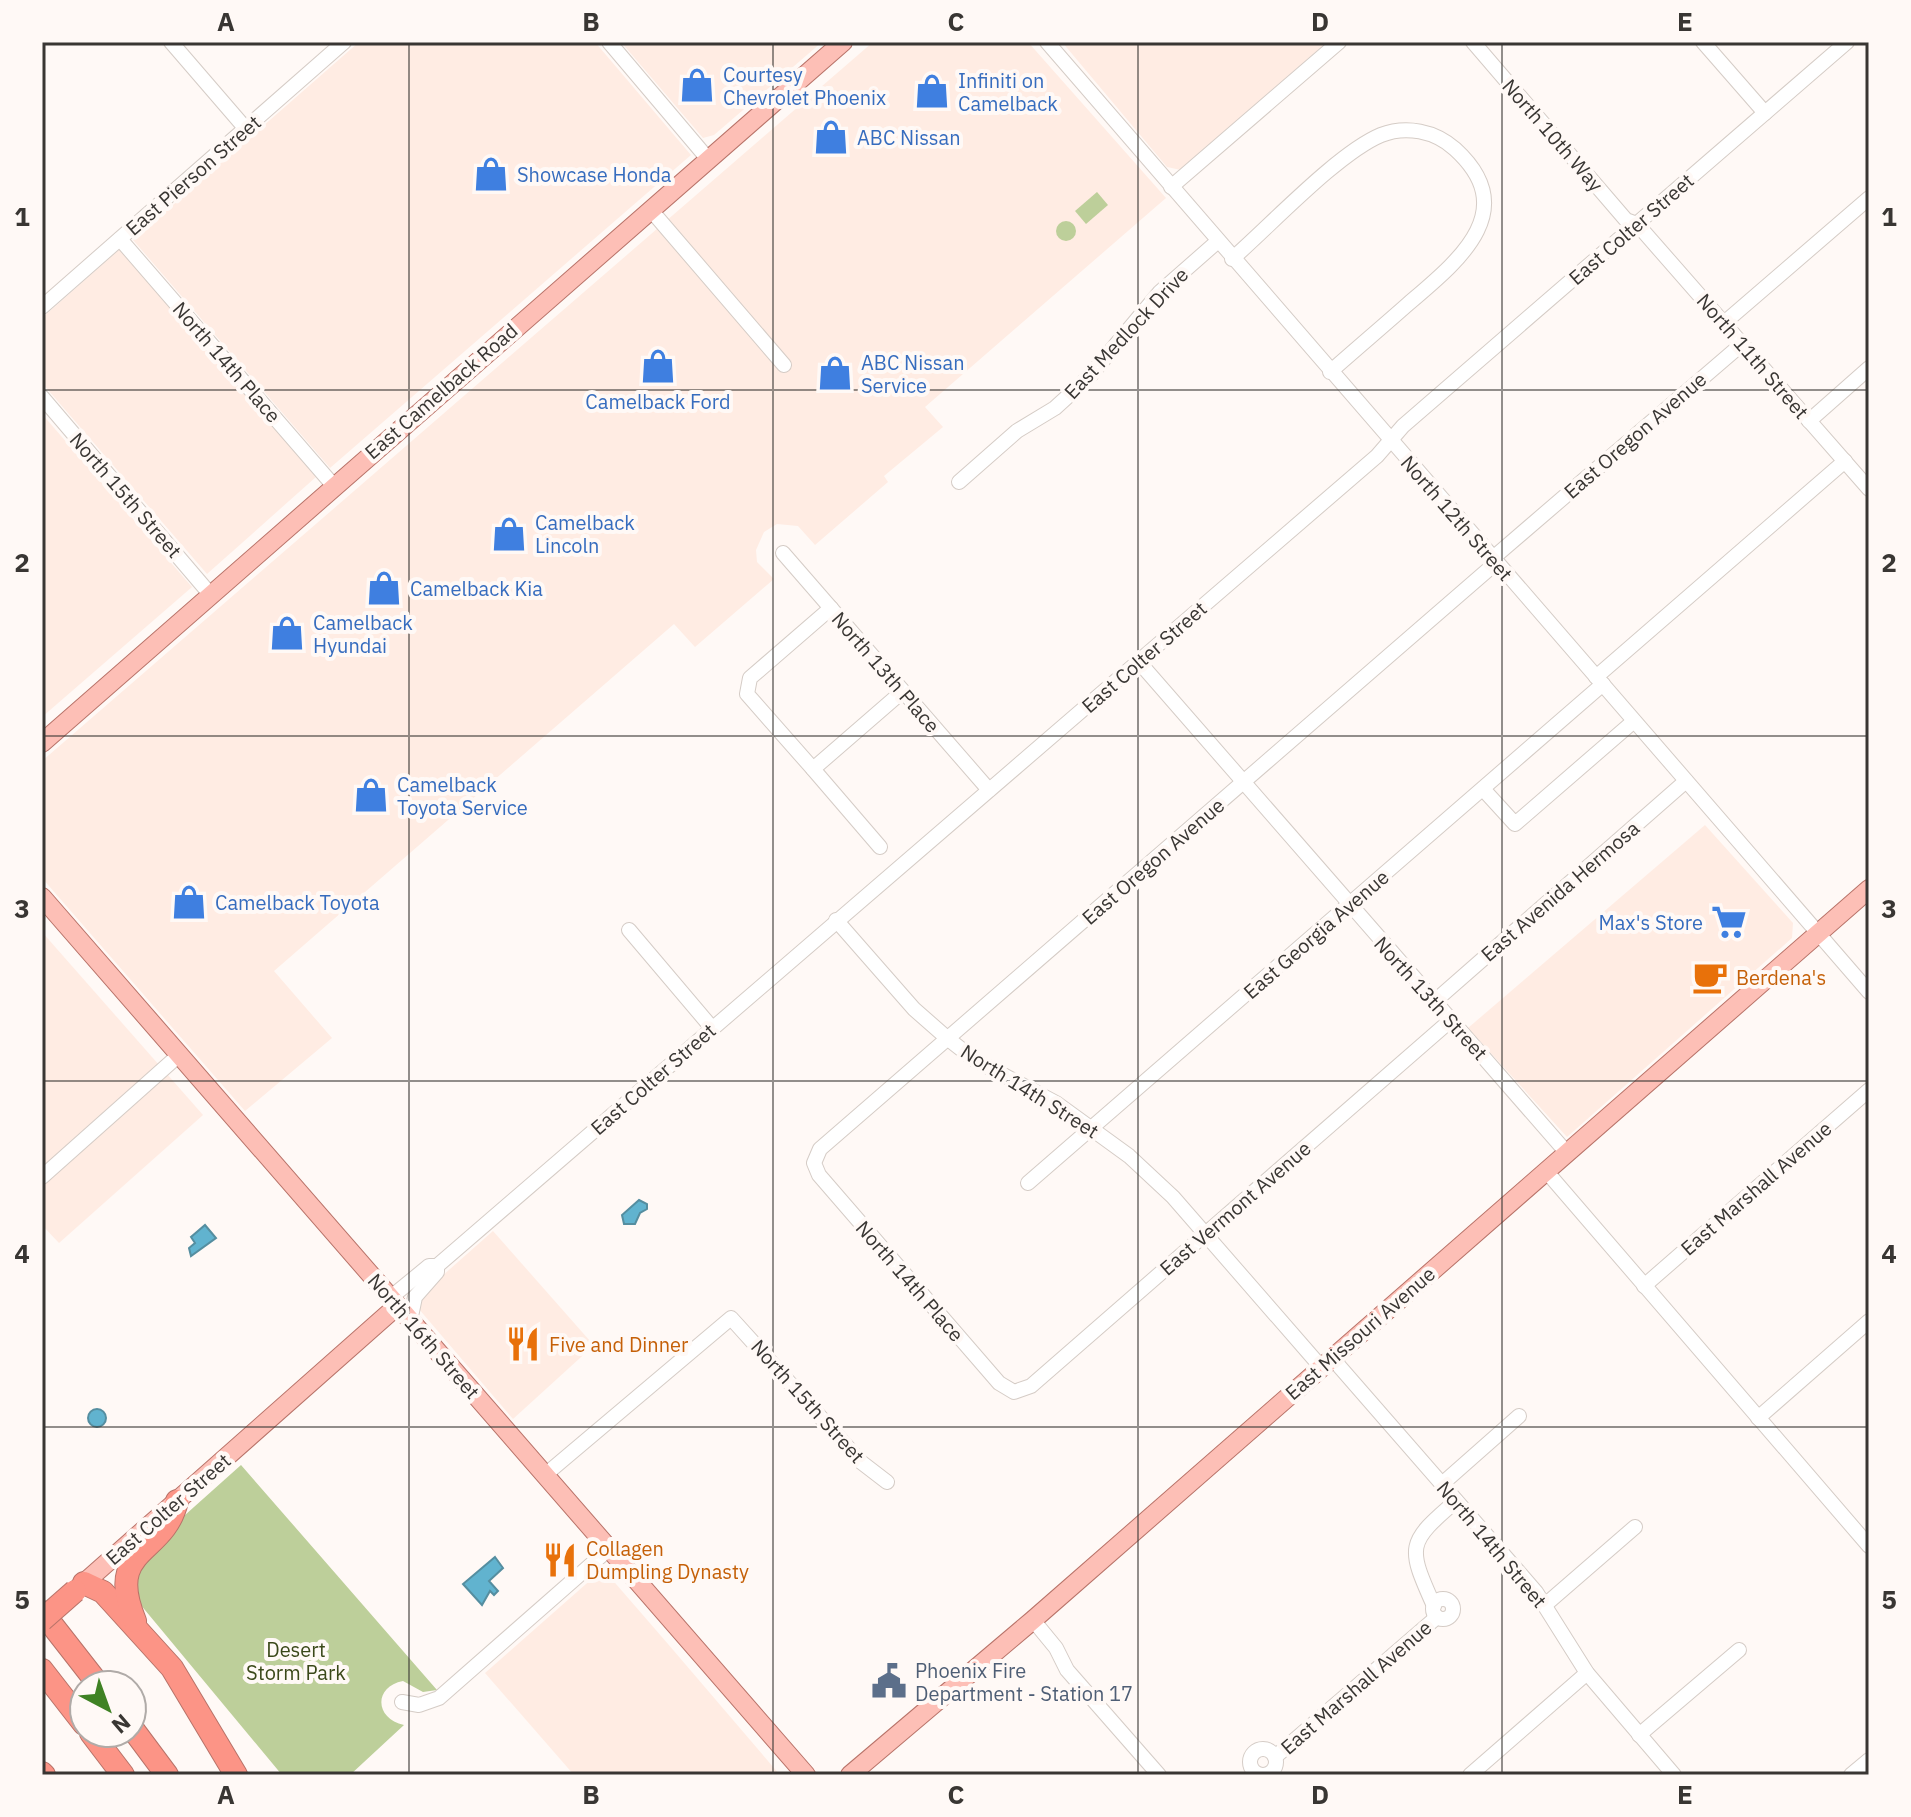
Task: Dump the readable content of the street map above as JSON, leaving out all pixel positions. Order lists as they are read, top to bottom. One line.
{"streets":{"main road":["East Colter Street","East Camelback Road","East Missouri Avenue","North 16th Street"],"street":["North 10th Way","East Pierson Street","East Medlock Drive","North 11th Street","North 14th Place","East Oregon Avenue","North 15th Street","North 12th Street","North 13th Place","East Avenida Hermosa","East Georgia Avenue","North 13th Street","North 14th Street","East Marshall Avenue","East Vermont Avenue"]},"crossings":[["North 10th Way","East Colter Street"],["North 10th Way","North 11th Street"],["East Pierson Street","North 14th Place"],["East Colter Street","North 11th Street"],["East Colter Street","North 12th Street"],["East Colter Street","North 13th Place"],["East Colter Street","North 13th Street"],["East Colter Street","North 14th Street"],["East Colter Street","North 16th Street"],["East Medlock Drive","North 12th Street"],["North 11th Street","East Oregon Avenue"],["North 11th Street","East Georgia Avenue"],["North 14th Place","East Camelback Road"],["North 14th Place","East Oregon Avenue"],["North 14th Place","East Vermont Avenue"],["East Camelback Road","North 15th Street"],["East Oregon Avenue","North 12th Street"],["East Oregon Avenue","North 13th Street"],["East Oregon Avenue","North 14th Street"],["North 15th Street","North 16th Street"],["North 12th Street","East Avenida Hermosa"],["North 12th Street","East Georgia Avenue"],["North 12th Street","East Missouri Avenue"],["East Avenida Hermosa","North 13th Street"],["East Georgia Avenue","North 13th Street"],["East Georgia Avenue","North 14th Street"],["North 13th Street","East Vermont Avenue"],["North 13th Street","East Missouri Avenue"],["North 14th Street","East Marshall Avenue"],["North 14th Street","East Vermont Avenue"],["North 14th Street","East Missouri Avenue"]],"parks":["Desert Storm Park"],"places":{"shop":["Courtesy Chevrolet Phoenix","Infiniti on Camelback","ABC Nissan","Showcase Honda","Camelback Ford","ABC Nissan Service","Camelback Lincoln","Camelback Kia","Camelback Hyundai","Camelback Toyota Service","Camelback Toyota"],"supermarket":["Max's Store"],"cafe":["Berdena's"],"restaurant":["Five and Dinner","Collagen Dumpling Dynasty"],"public building":["Phoenix Fire Department - Station 17"]},"north":"bottom right","grid":{"columns":["A","B","C","D","E"],"rows":["1","2","3","4","5"]}}
